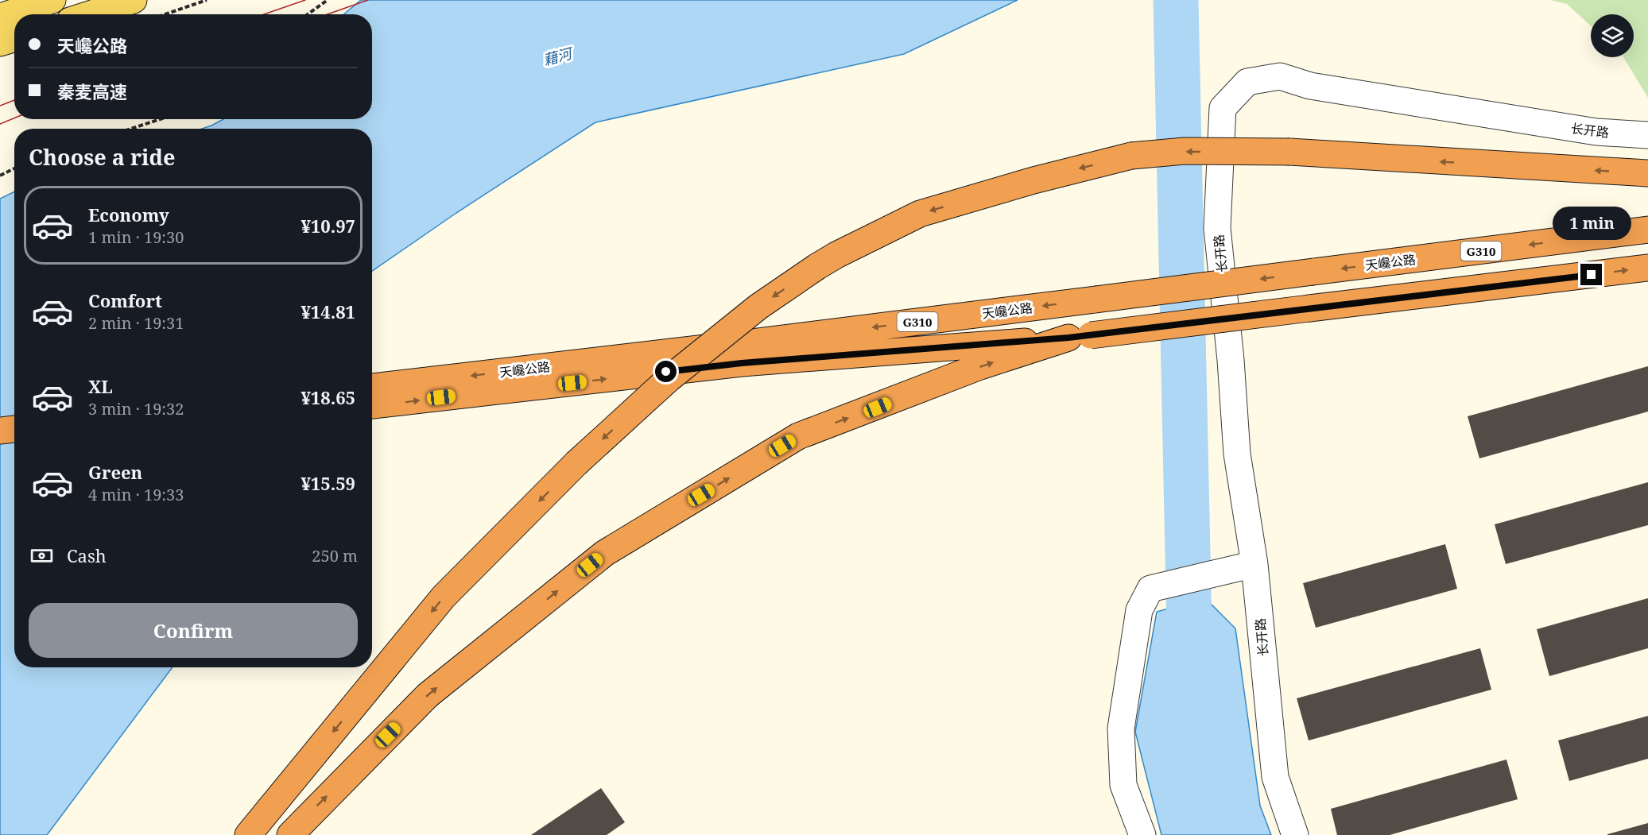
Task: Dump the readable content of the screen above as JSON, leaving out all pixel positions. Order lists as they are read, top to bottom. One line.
{"streets":{"highway":["G310","天巉公路"],"street":["长开路"]},"crossings":[["G310","天巉公路"]],"water":["藉河"],"page":{"banner":["天巉公路","秦麦高速"],"heading":"Choose a ride","list":[{"name":"Economy","note":"1 min · 19:30","value":"¥10.97"},{"name":"Comfort","note":"2 min · 19:31","value":"¥14.81"},{"name":"XL","note":"3 min · 19:32","value":"¥18.65"},{"name":"Green","note":"4 min · 19:33","value":"¥15.59"}],"bubble":"1 min","pay":["Cash","250 m"],"buttons":"Confirm"}}
